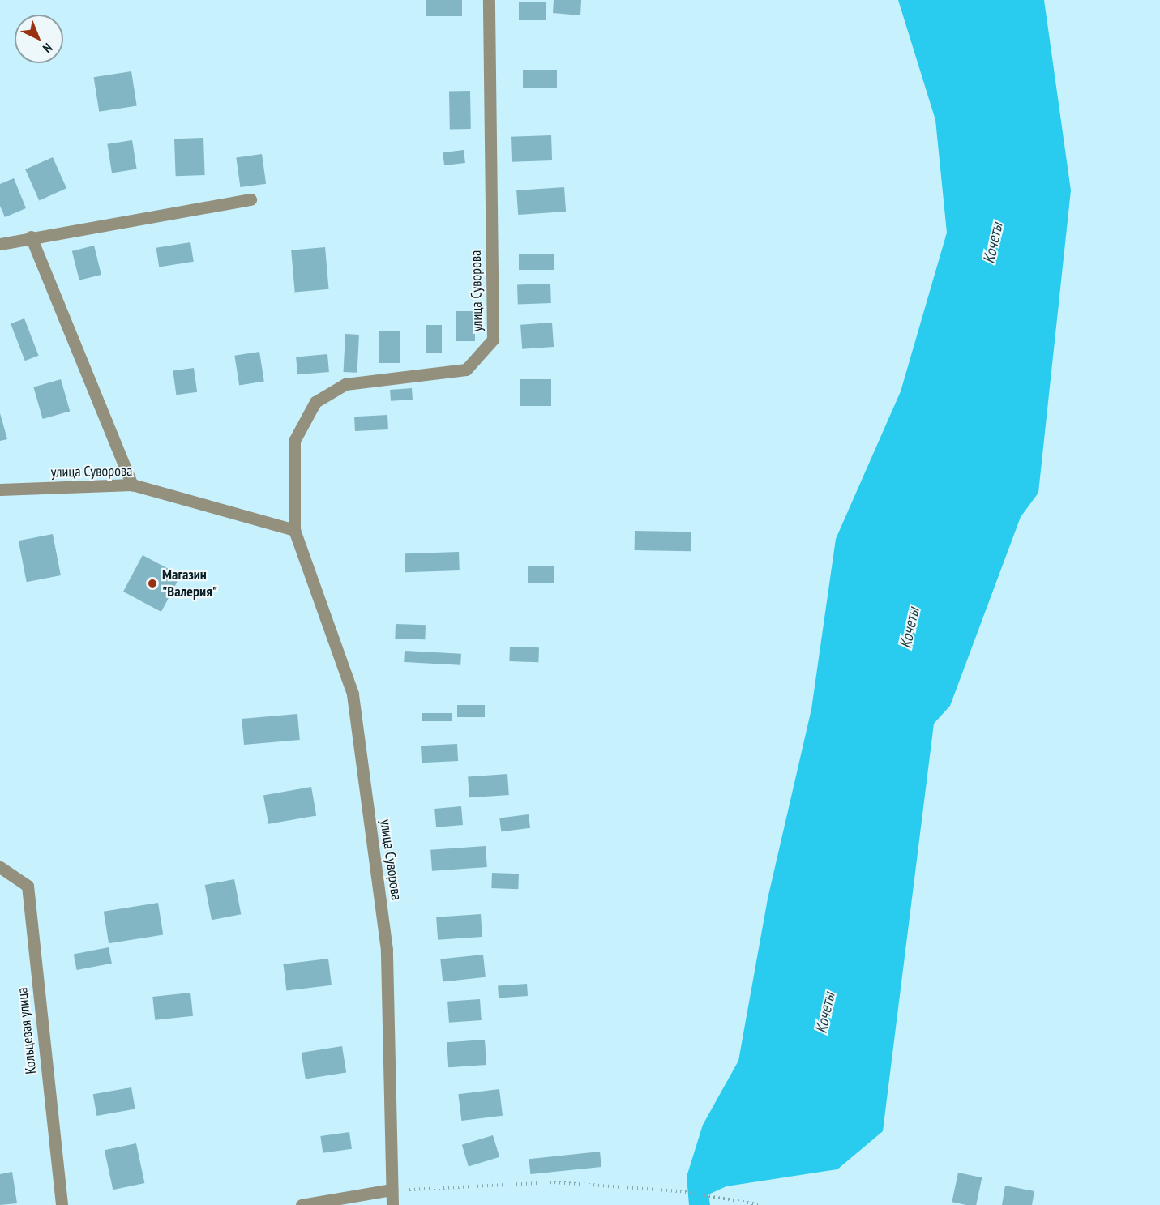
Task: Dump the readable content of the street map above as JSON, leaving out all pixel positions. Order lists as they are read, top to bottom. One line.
{"streets":{"street":["улица Суворова","Кольцевая улица"]},"water":["Кочеты"],"places":["Магазин \"Валерия\""],"north":"bottom right"}
